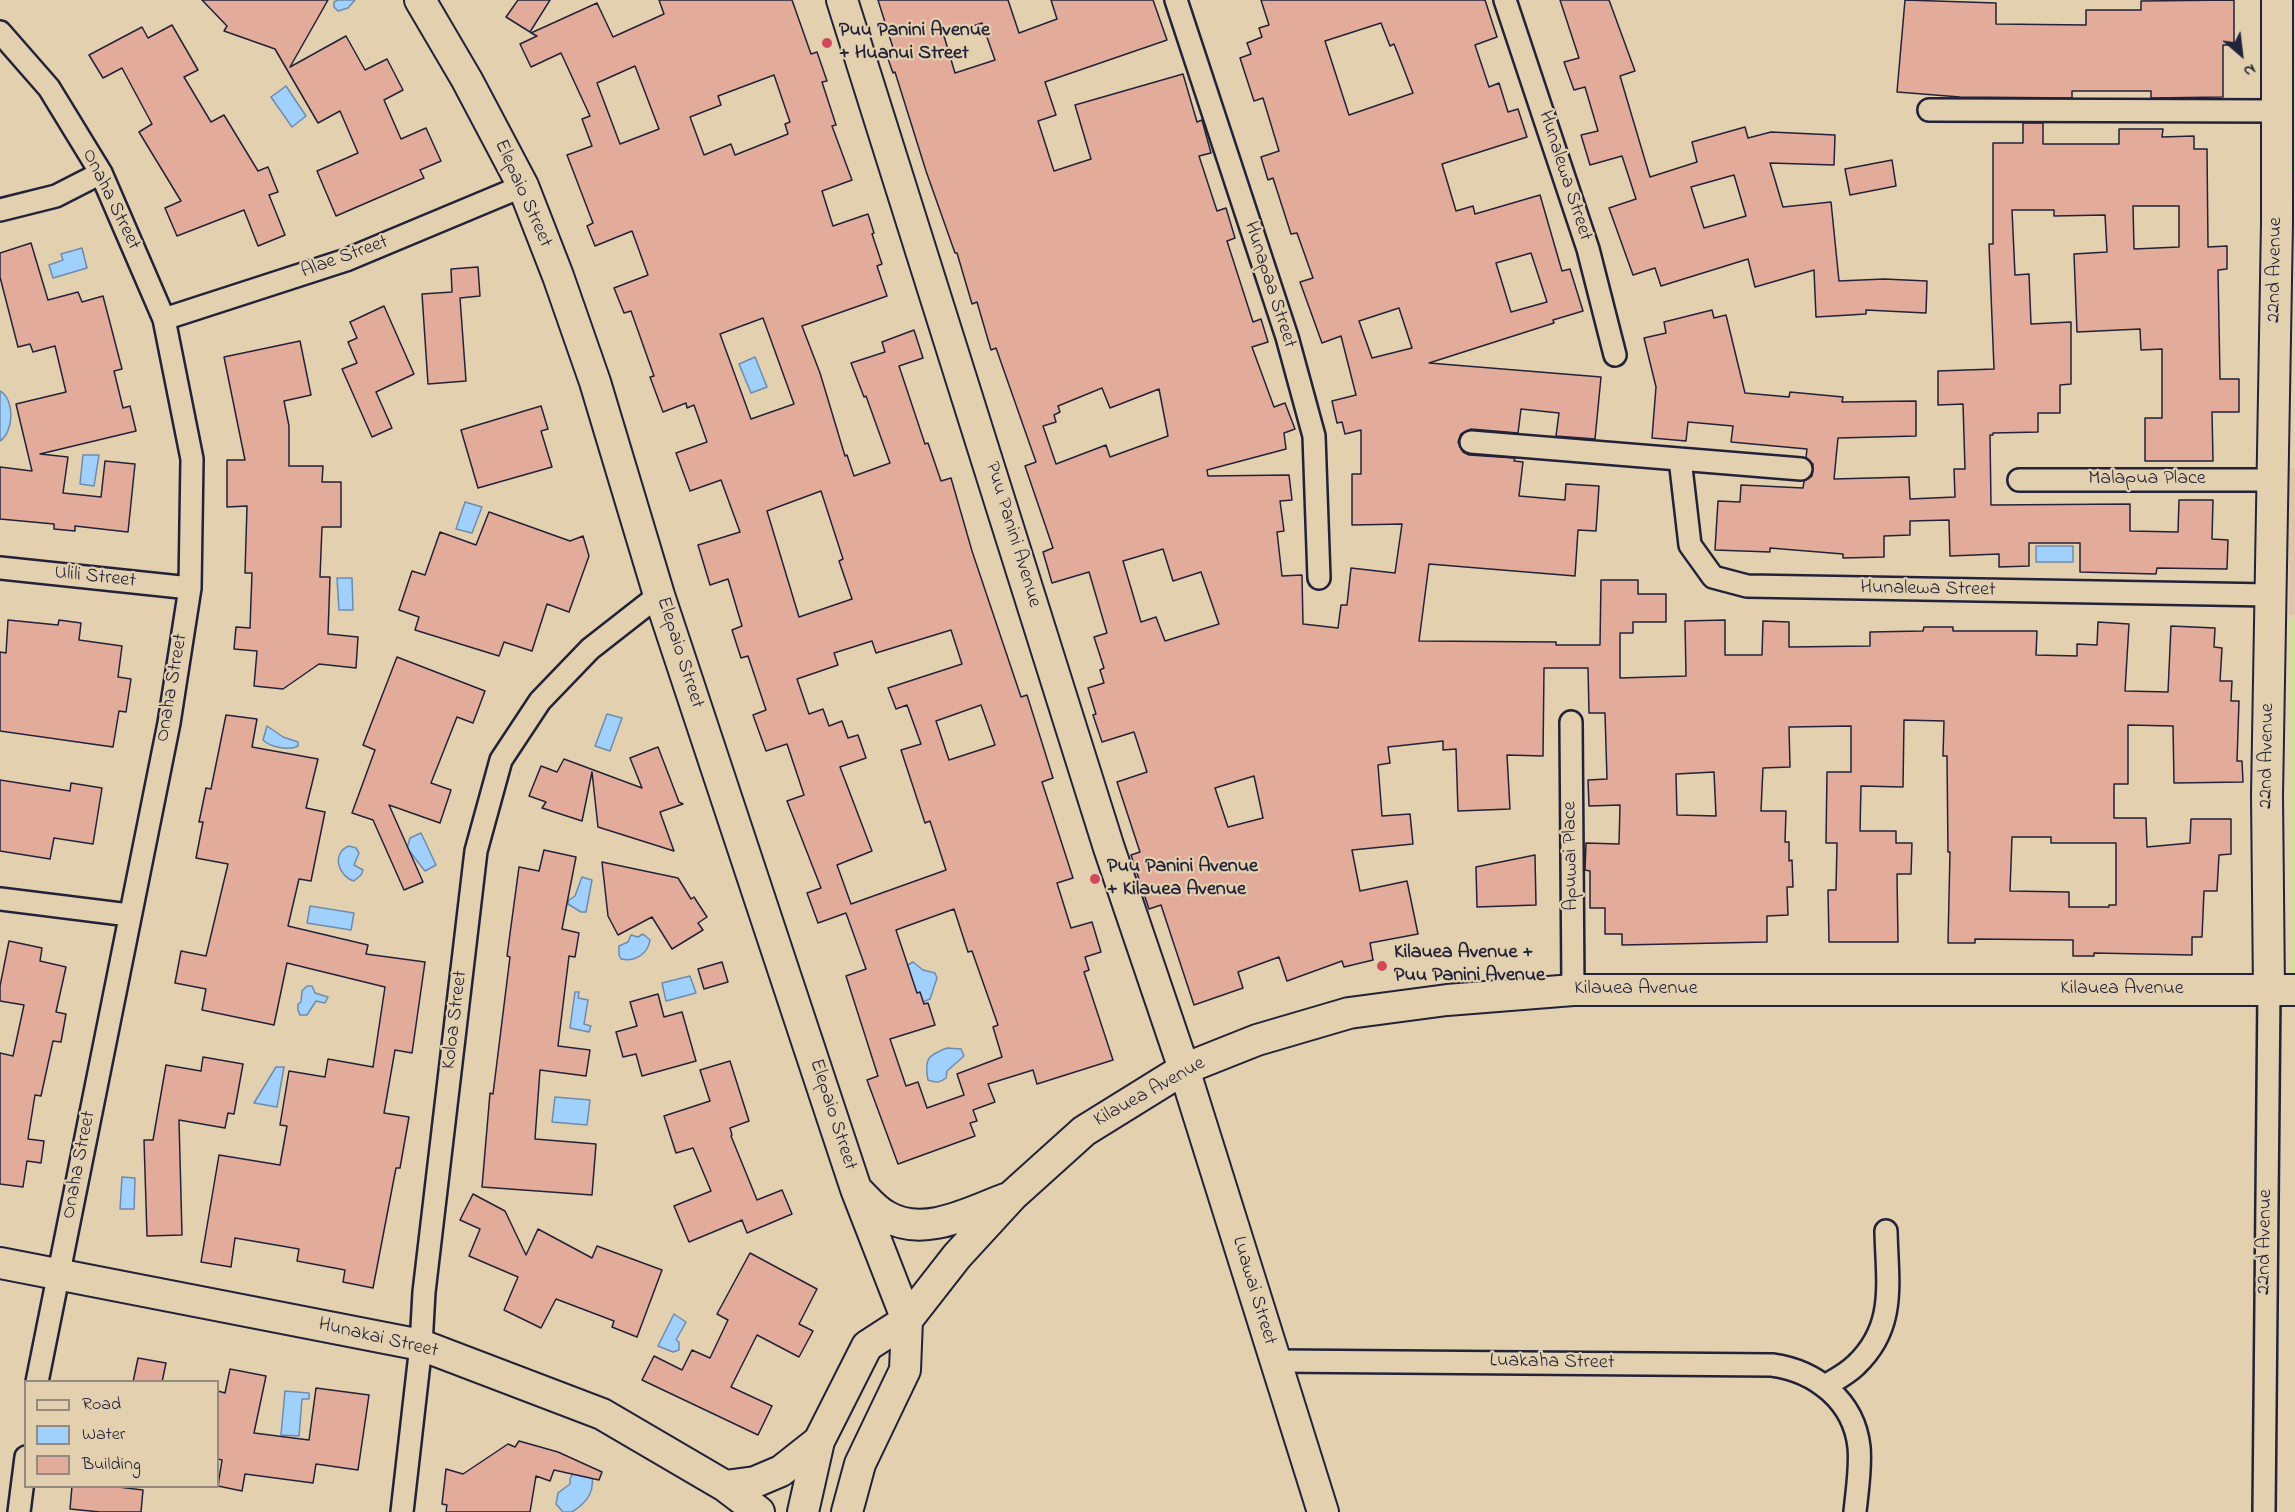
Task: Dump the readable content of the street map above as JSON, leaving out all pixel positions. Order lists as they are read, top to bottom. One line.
{"streets":{"street":["Hunalewa Street","Elepaio Street","Onaha Street","Alae Street","22nd Avenue","Hunapaa Street","Malapua Place","Puu Panini Avenue","Ulili Street","Apuwai Place","Kilauea Avenue","Koloa Street","Luawai Street","Hunakai Street","Luakaha Street"]},"crossings":[["Hunalewa Street","22nd Avenue"],["Elepaio Street","Alae Street"],["Elepaio Street","Kilauea Avenue"],["Elepaio Street","Koloa Street"],["Onaha Street","Alae Street"],["Onaha Street","Ulili Street"],["Onaha Street","Hunakai Street"],["22nd Avenue","Malapua Place"],["22nd Avenue","Kilauea Avenue"],["Puu Panini Avenue","Kilauea Avenue"],["Puu Panini Avenue","Luawai Street"],["Apuwai Place","Kilauea Avenue"],["Kilauea Avenue","Luawai Street"],["Koloa Street","Hunakai Street"],["Luawai Street","Luakaha Street"]],"places":["Puu Panini Avenue + Huanui Street","Puu Panini Avenue + Kilauea Avenue","Kilauea Avenue + Puu Panini Avenue"],"legend":["Road","Water","Building"],"north":"bottom right"}
